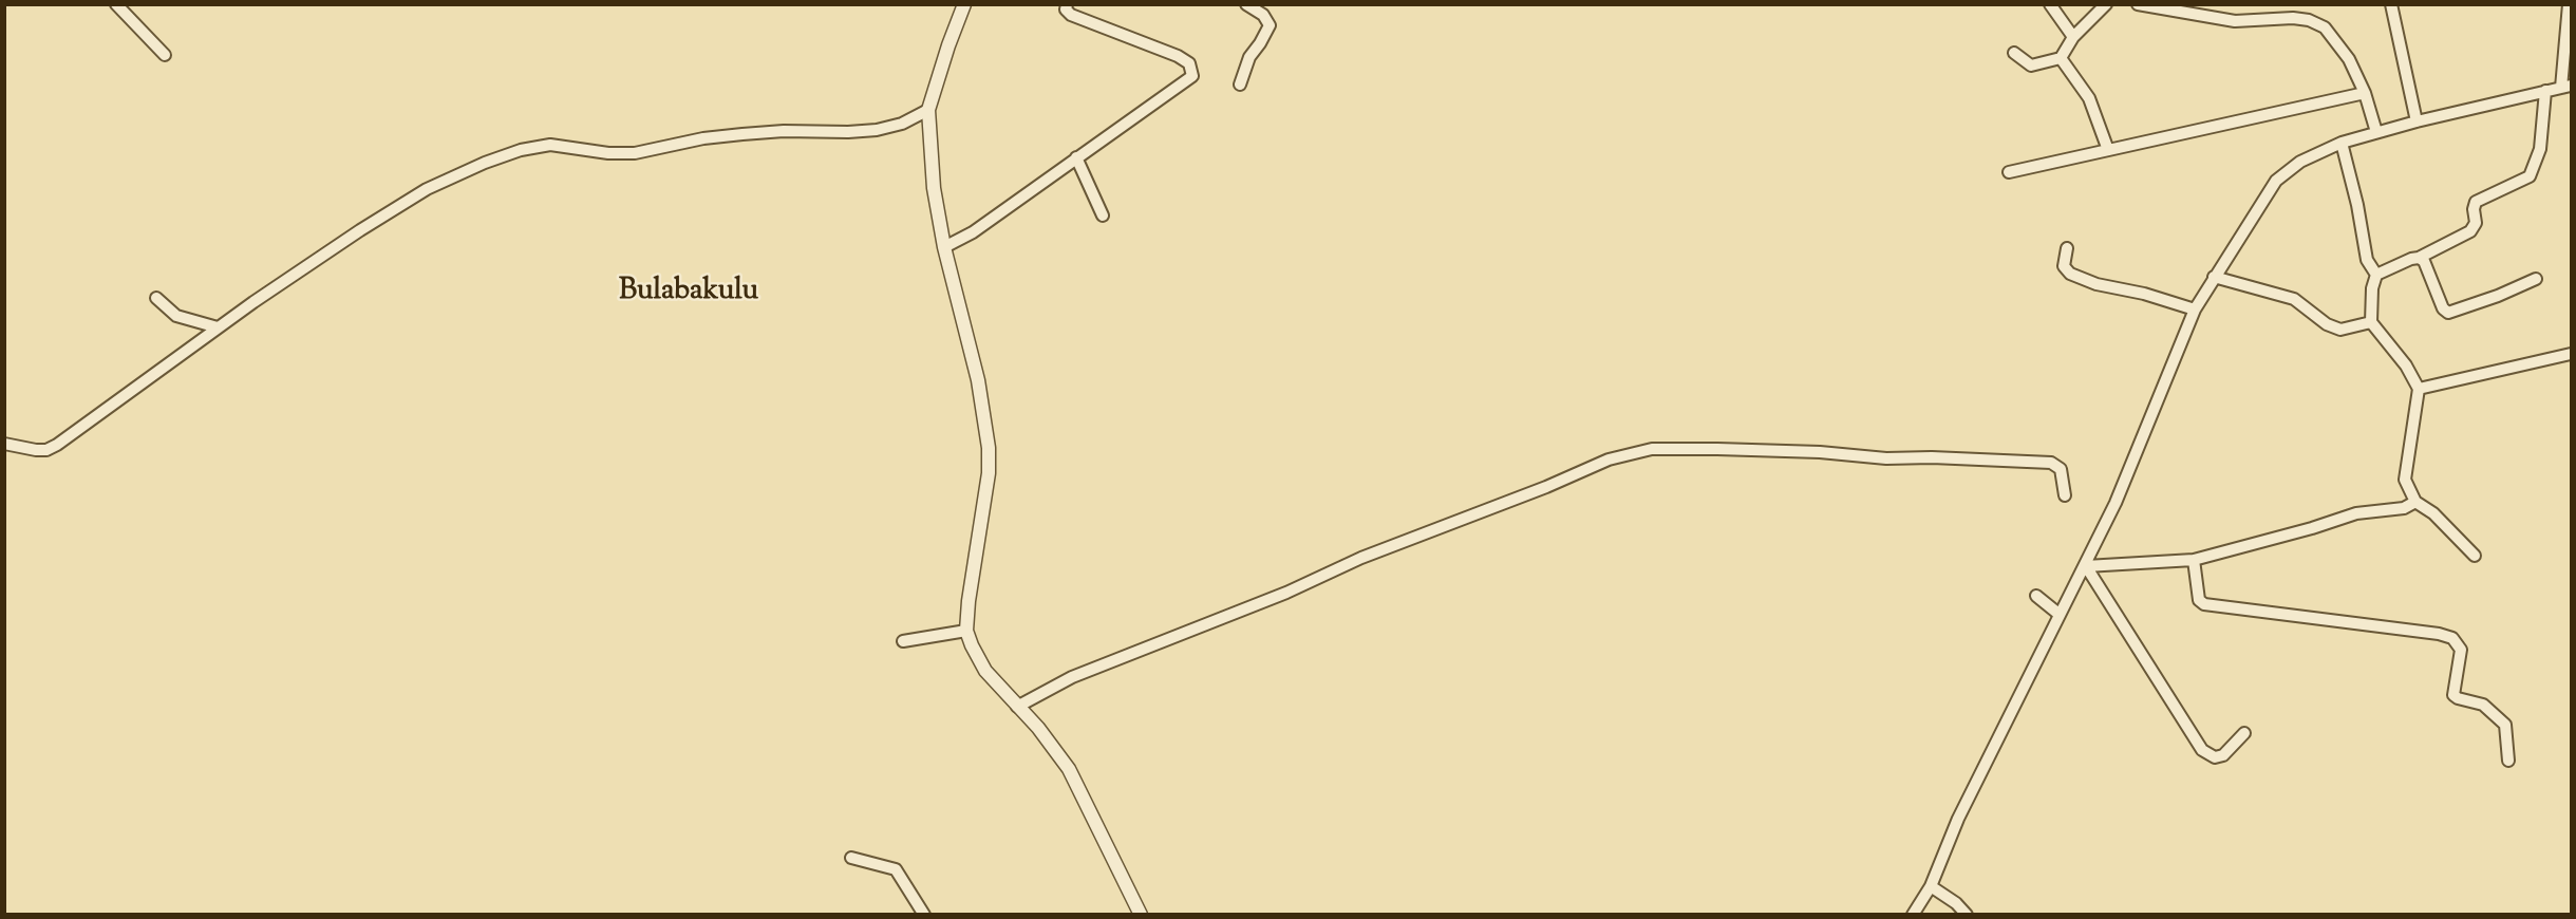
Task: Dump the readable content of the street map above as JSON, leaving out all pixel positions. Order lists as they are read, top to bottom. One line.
{"districts":["Bulabakulu"]}
